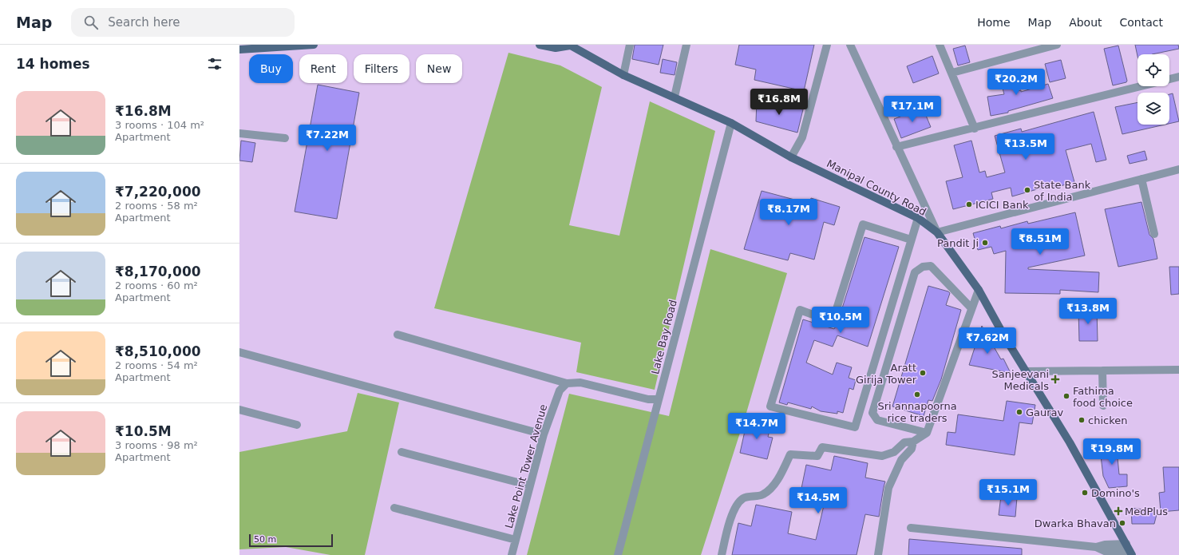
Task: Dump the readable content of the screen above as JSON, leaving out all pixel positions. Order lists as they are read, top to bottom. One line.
{"streets":{"main road":["Manipal County Road"],"street":["Lake Bay Road","Lake Point Tower Avenue"]},"crossings":[["Manipal County Road","Lake Bay Road"]],"places":{"other":["State Bank of India","ICICI Bank","Pandit Ji","Aratt Girija Tower","Sri annapoorna rice traders","Fathima food choice","Gaurav","chicken","Domino's","Dwarka Bhavan"],"health":["Sanjeevani Medicals","MedPlus"]},"scale_bar":"50 m","page":{"header":"Map","search":"Search here","nav":["Home","Map","About","Contact"],"heading":"14 homes","chip":["Buy","Rent","Filters","New"],"price":["₹20.2M","₹16.8M","₹17.1M","₹7.22M","₹13.5M","₹8.17M","₹8.51M","₹13.8M","₹10.5M","₹7.62M","₹14.7M","₹19.8M","₹15.1M","₹14.5M"],"list":[{"name":"₹16.8M","note":"3 rooms · 104 m² · Apartment"},{"name":"₹7,220,000","note":"2 rooms · 58 m² · Apartment"},{"name":"₹8,170,000","note":"2 rooms · 60 m² · Apartment"},{"name":"₹8,510,000","note":"2 rooms · 54 m² · Apartment"},{"name":"₹10.5M","note":"3 rooms · 98 m² · Apartment"}],"scale":"50 m"}}
